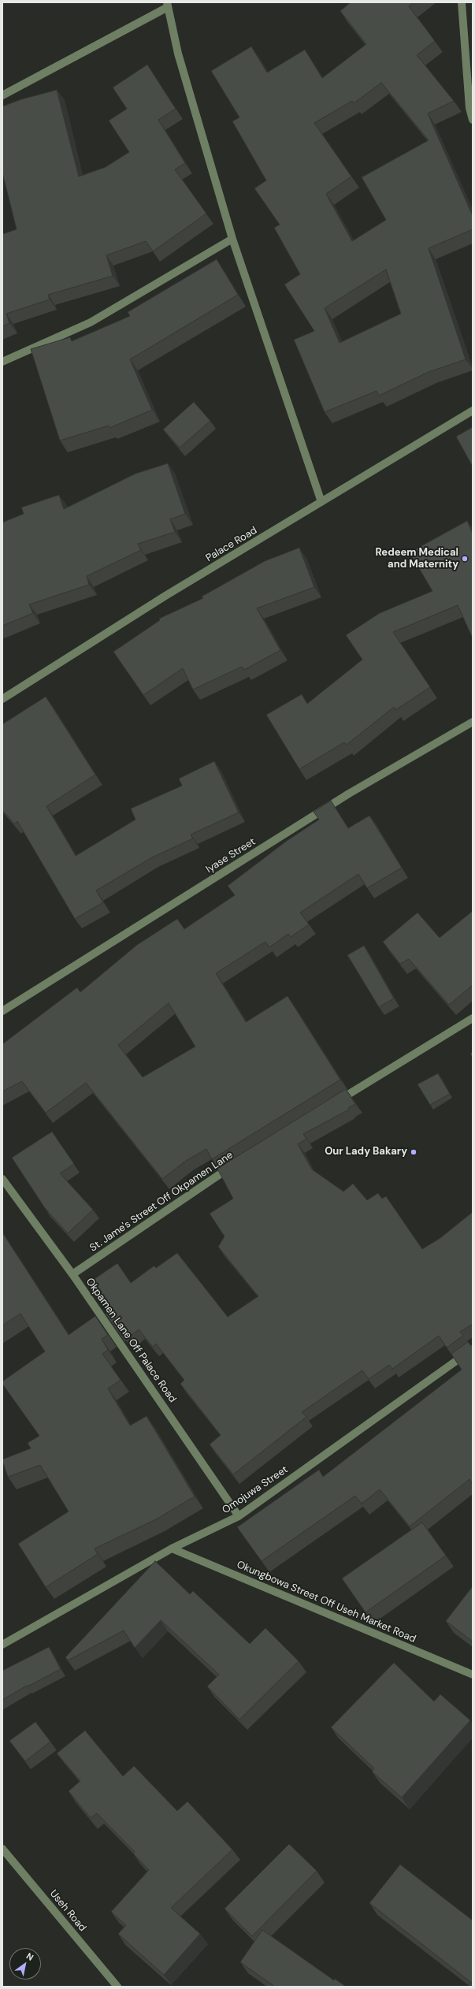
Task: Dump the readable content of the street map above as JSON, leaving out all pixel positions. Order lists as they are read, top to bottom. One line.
{"streets":{"street":["Palace Road","Iyase Street","St. Jame's Street Off Okpamen Lane","Okpamen Lane Off Palace Road","Omojuwa Street","Okungbowa Street Off Useh Market Road","Useh Road"]},"crossings":[["St. Jame's Street Off Okpamen Lane","Okpamen Lane Off Palace Road"],["Okpamen Lane Off Palace Road","Omojuwa Street"],["Omojuwa Street","Okungbowa Street Off Useh Market Road"]],"places":["Redeem Medical and Maternity","Our Lady Bakary"],"north":"top right"}
